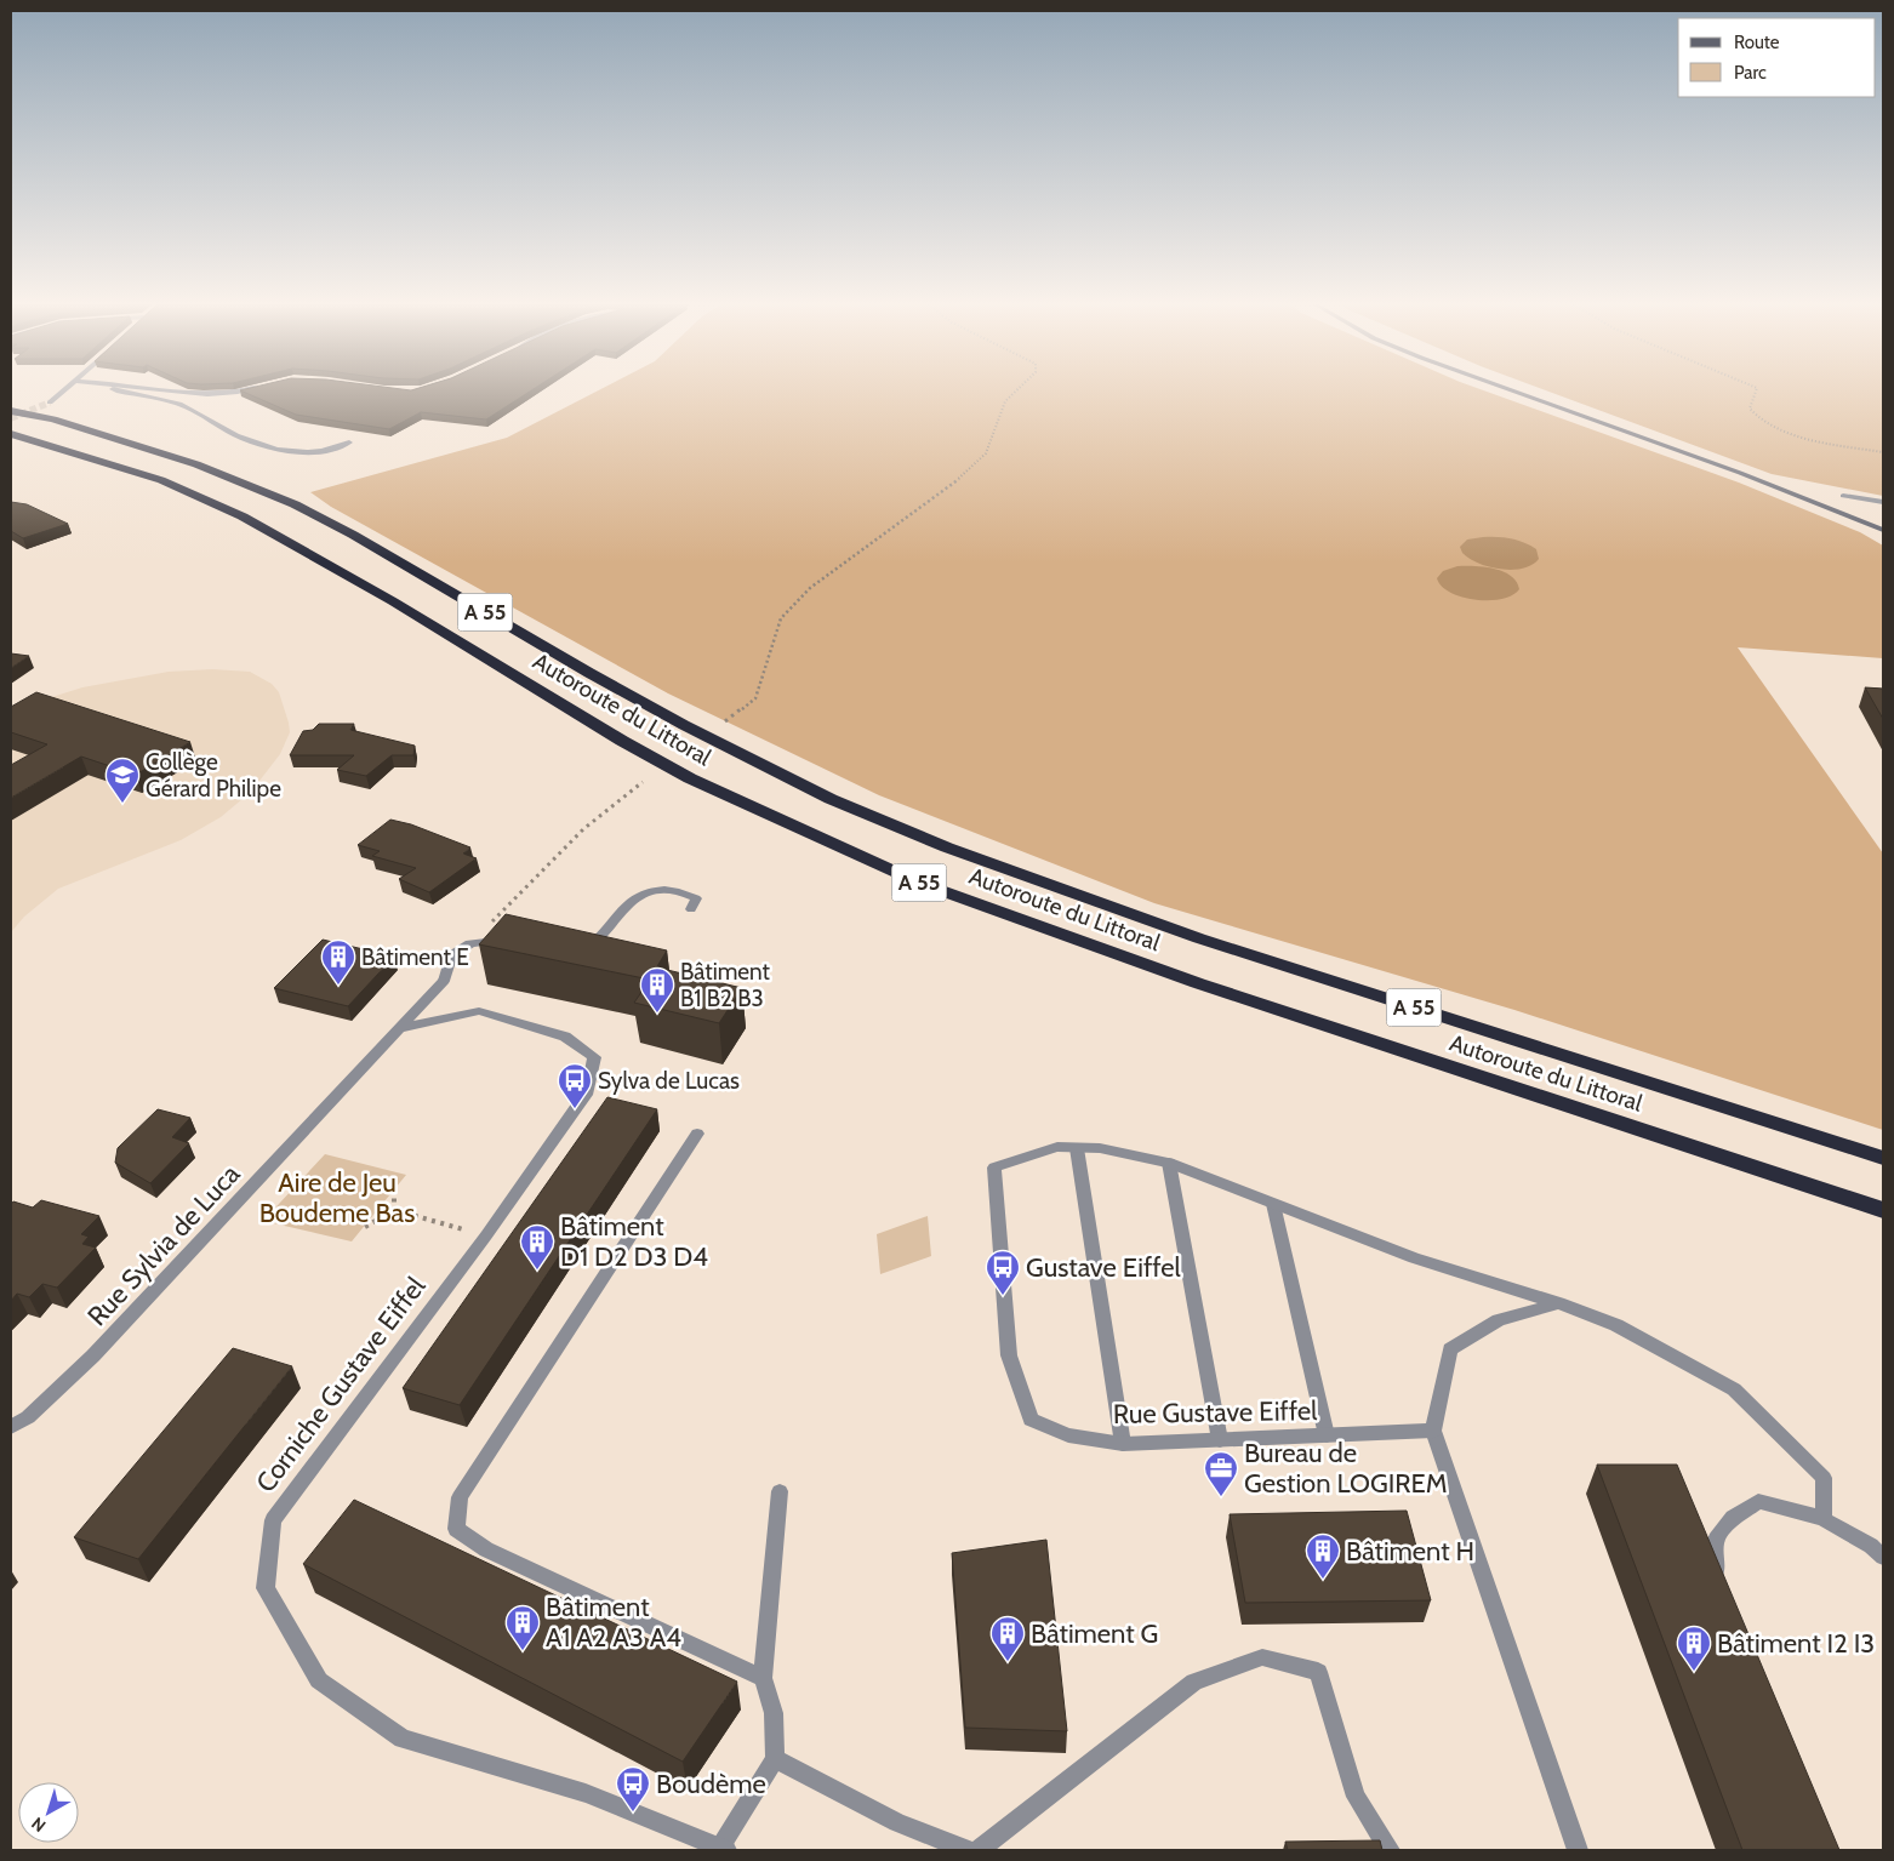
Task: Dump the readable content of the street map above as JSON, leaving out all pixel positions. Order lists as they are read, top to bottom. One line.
{"streets":{"highway":["A 55","Autoroute du Littoral"],"street":["Rue Sylvia de Luca","Corniche Gustave Eiffel","Rue Gustave Eiffel"]},"crossings":[["Rue Sylvia de Luca","Corniche Gustave Eiffel"]],"parks":["Aire de Jeu Boudeme Bas"],"places":{"school or university":["Collège Gérard Philipe"],"building":["Bâtiment E","Bâtiment B1 B2 B3","Bâtiment D1 D2 D3 D4","Bâtiment H","Bâtiment A1 A2 A3 A4","Bâtiment G","Bâtiment I2 I3"],"bus stop":["Sylva de Lucas","Gustave Eiffel","Boudème"],"office":["Bureau de Gestion LOGIREM"]},"legend":["Route","Parc"],"north":"bottom left"}
